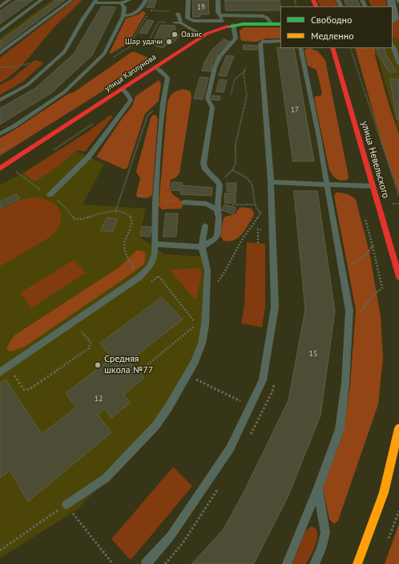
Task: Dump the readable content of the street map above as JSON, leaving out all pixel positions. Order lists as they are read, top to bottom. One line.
{"streets":{"main road":["улица Каплунова","улица Невельского"]},"places":["Оазис","Шар удачи","Средняя школа №77"],"house_numbers":["19","17","15","12"],"legend":["Свободно","Медленно"]}
